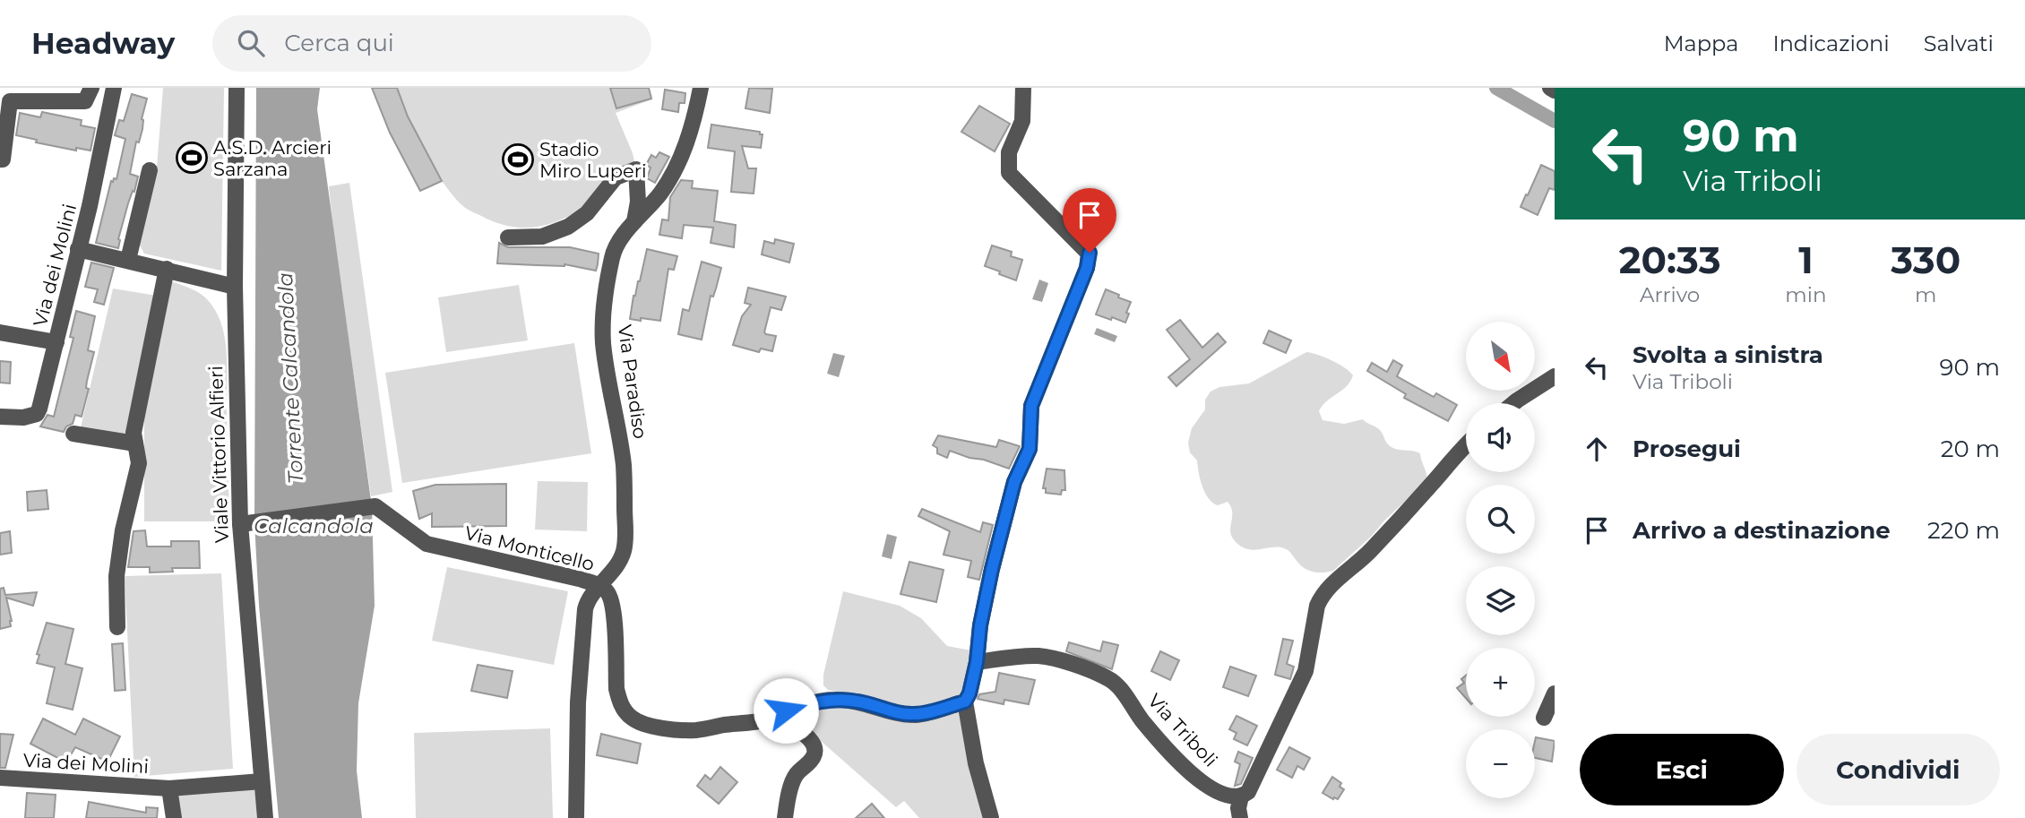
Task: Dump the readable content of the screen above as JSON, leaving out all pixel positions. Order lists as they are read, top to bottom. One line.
{"streets":{"street":["Via dei Molini","Via Paradiso","Viale Vittorio Alfieri","Via Monticello","Via Triboli"]},"crossings":[["Via dei Molini","Viale Vittorio Alfieri"],["Via Paradiso","Via Monticello"],["Viale Vittorio Alfieri","Via Monticello"]],"water":["Torrente Calcandola","Calcandola"],"places":{"sports":["A.S.D. Arcieri Sarzana","Stadio Miro Luperi"]},"north":"bottom right","page":{"header":"Headway","search":"Cerca qui","nav":["Mappa","Indicazioni","Salvati"],"turn":["90 m","Via Triboli"],"eta":["20:33","Arrivo","1","min","330","m"],"map_buttons":["+","−"],"list":[{"name":"Svolta a sinistra","note":"Via Triboli","value":"90 m"},{"name":"Prosegui","value":"20 m"},{"name":"Arrivo a destinazione","value":"220 m"}],"buttons":["Esci","Condividi"]}}
